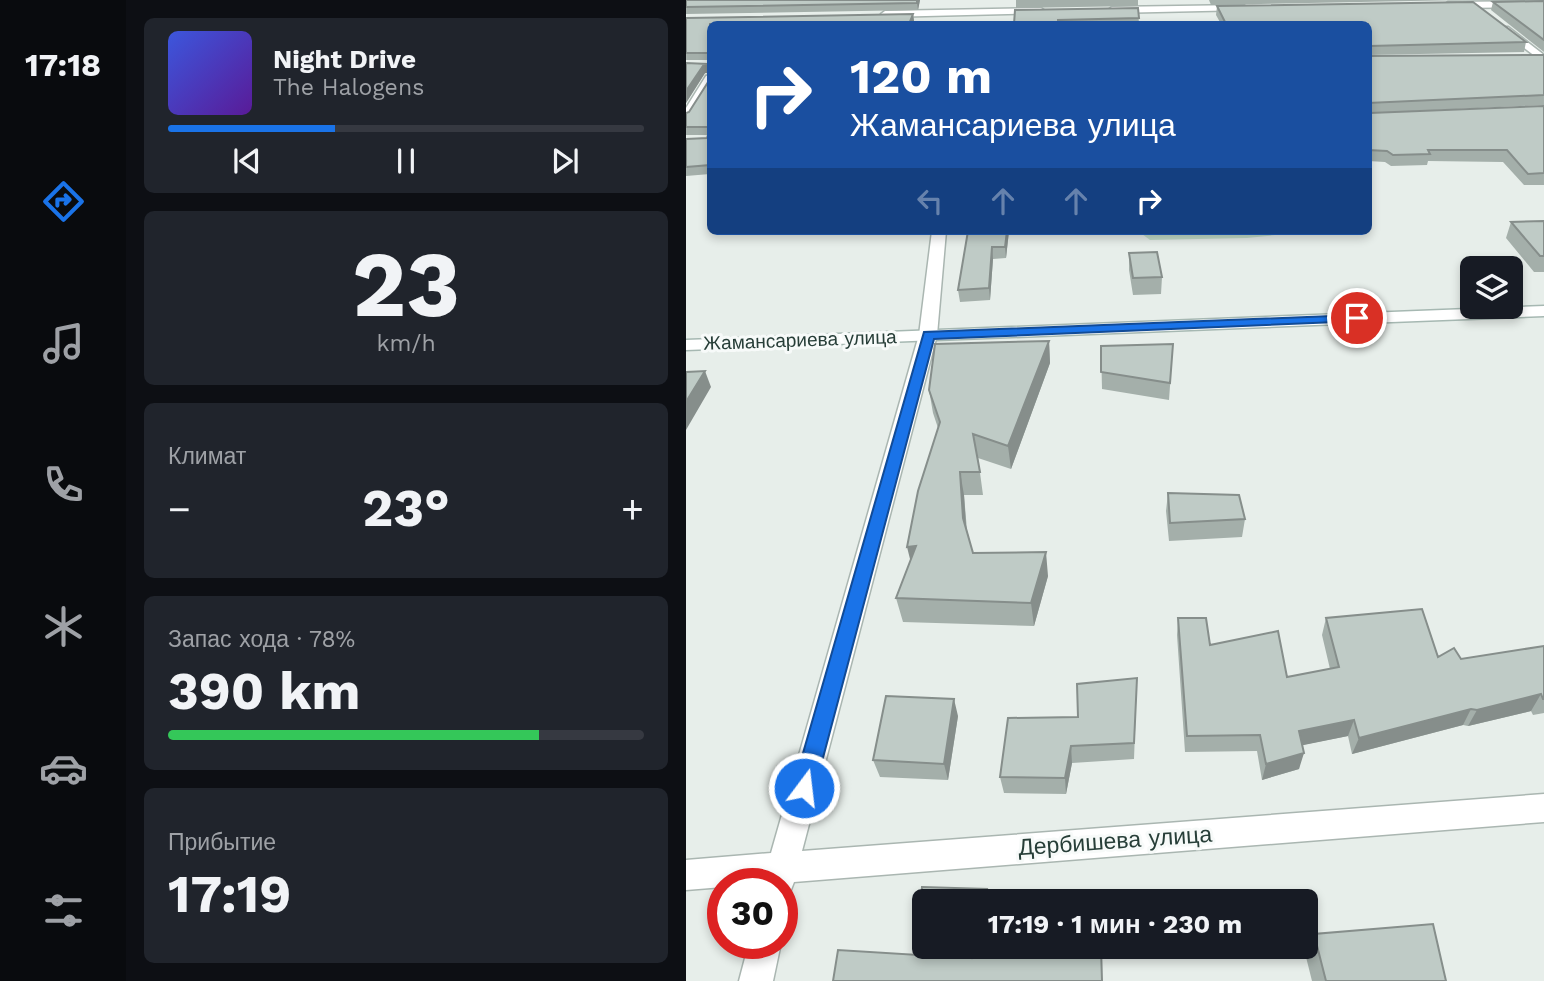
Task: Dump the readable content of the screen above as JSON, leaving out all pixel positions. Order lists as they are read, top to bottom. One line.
{"streets":{"street":["Жамансариева улица","Дербишева улица"]},"page":{"tabs":"17:18","turn":["120 m","Жамансариева улица"],"song":["Night Drive","The Halogens"],"tile":[["23","km/h"],"Климат",["Запас хода · 78%","390 km"],["Прибытие","17:19"]],"heat":["−","23°","+"],"limit":"30","trip":"17:19 · 1 мин · 230 m"}}
